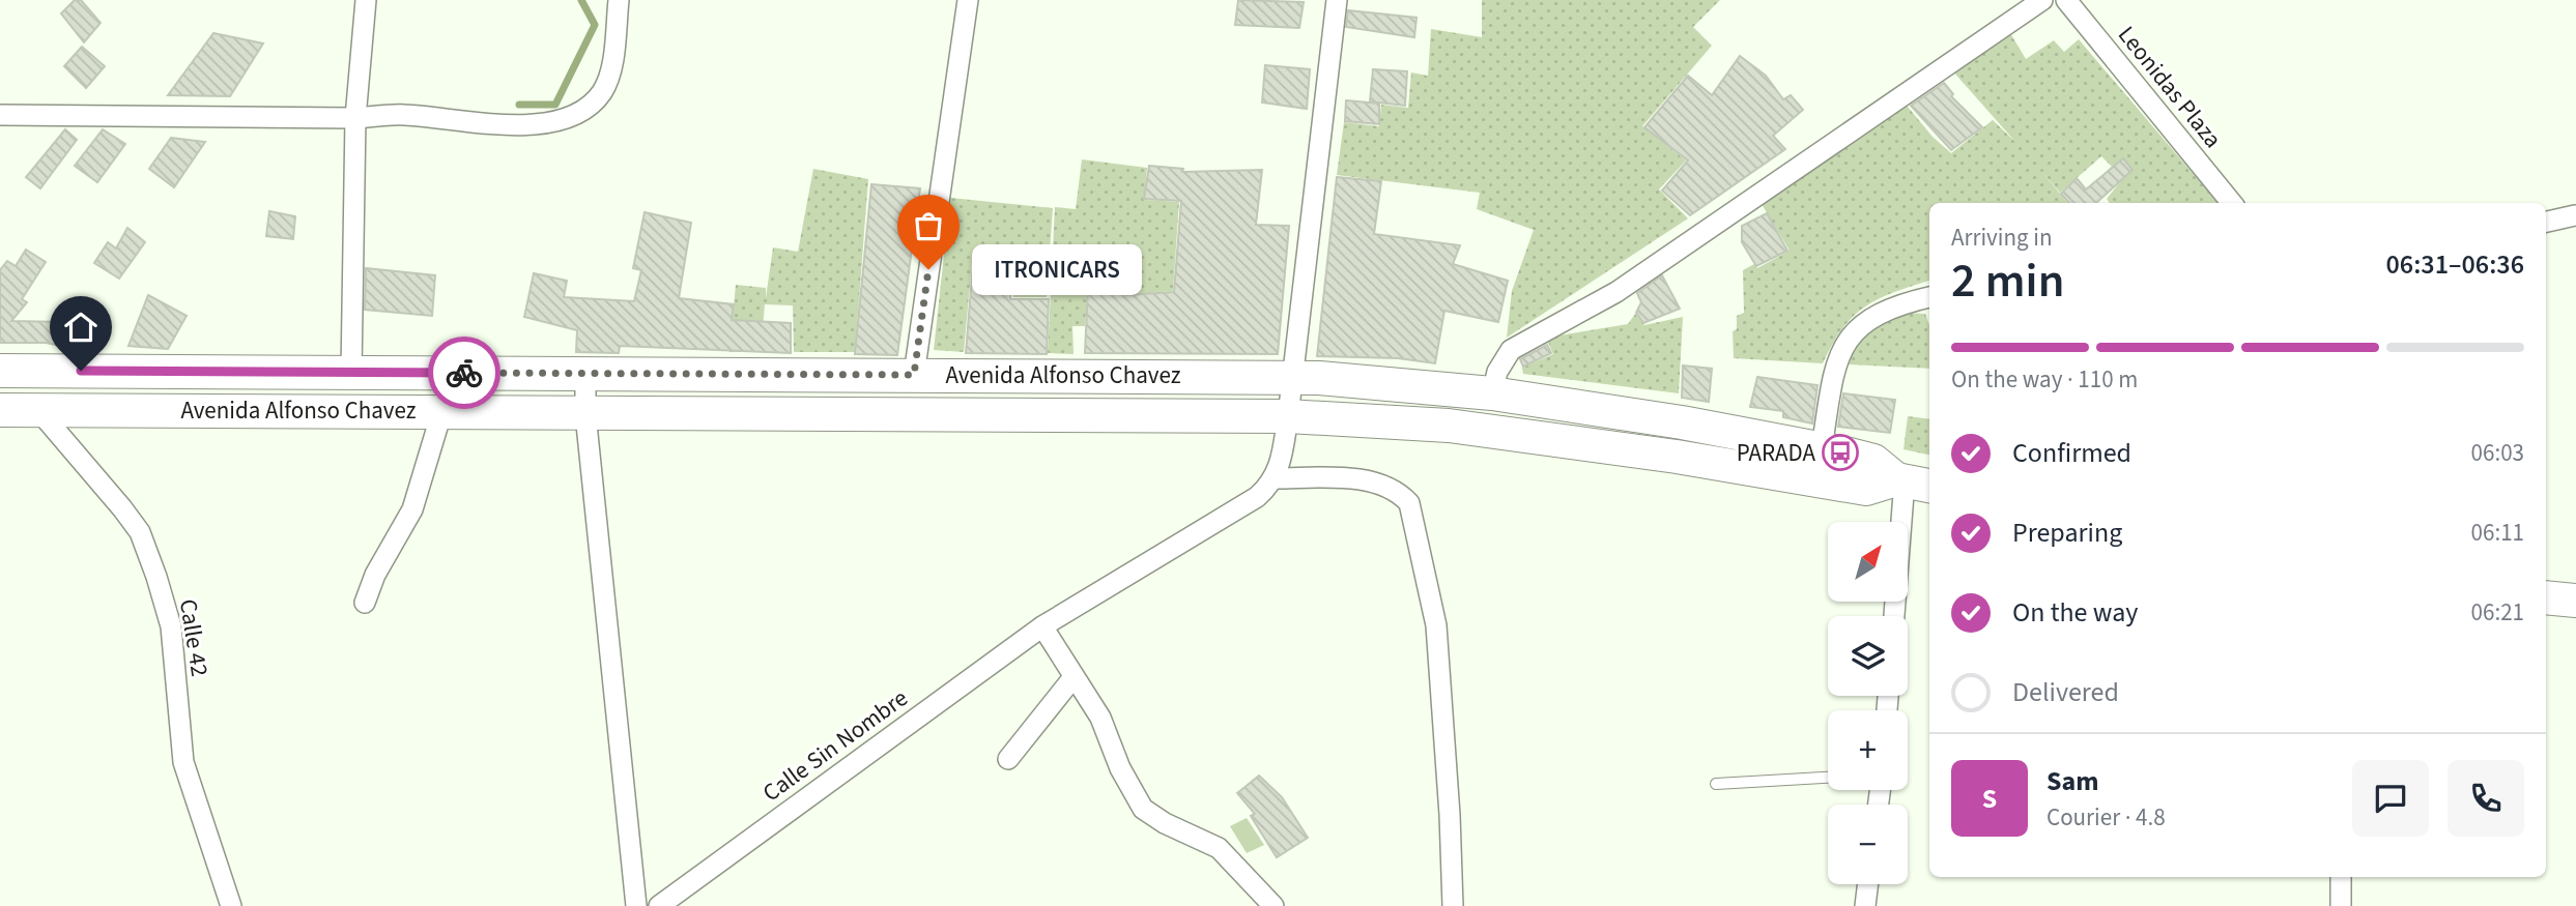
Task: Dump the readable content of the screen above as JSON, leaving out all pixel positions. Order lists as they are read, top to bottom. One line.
{"streets":{"main road":["Avenida Alfonso Chavez"],"street":["Leonidas Plaza","Calle 42","Calle Sin Nombre"]},"crossings":[["Avenida Alfonso Chavez","Calle 42"]],"places":{"other":["ITRONICARS"],"bus stop":["PARADA"]},"north":"top right","page":{"heading":["2 min","Arriving in","06:31–06:36"],"panel":["Sam","Courier · 4.8"],"bubble":"ITRONICARS","bar":"On the way · 110 m","list":[["Confirmed","06:03"],["Preparing","06:11"],["On the way","06:21"],"Delivered"],"map_buttons":["+","−"],"round":"S"}}
